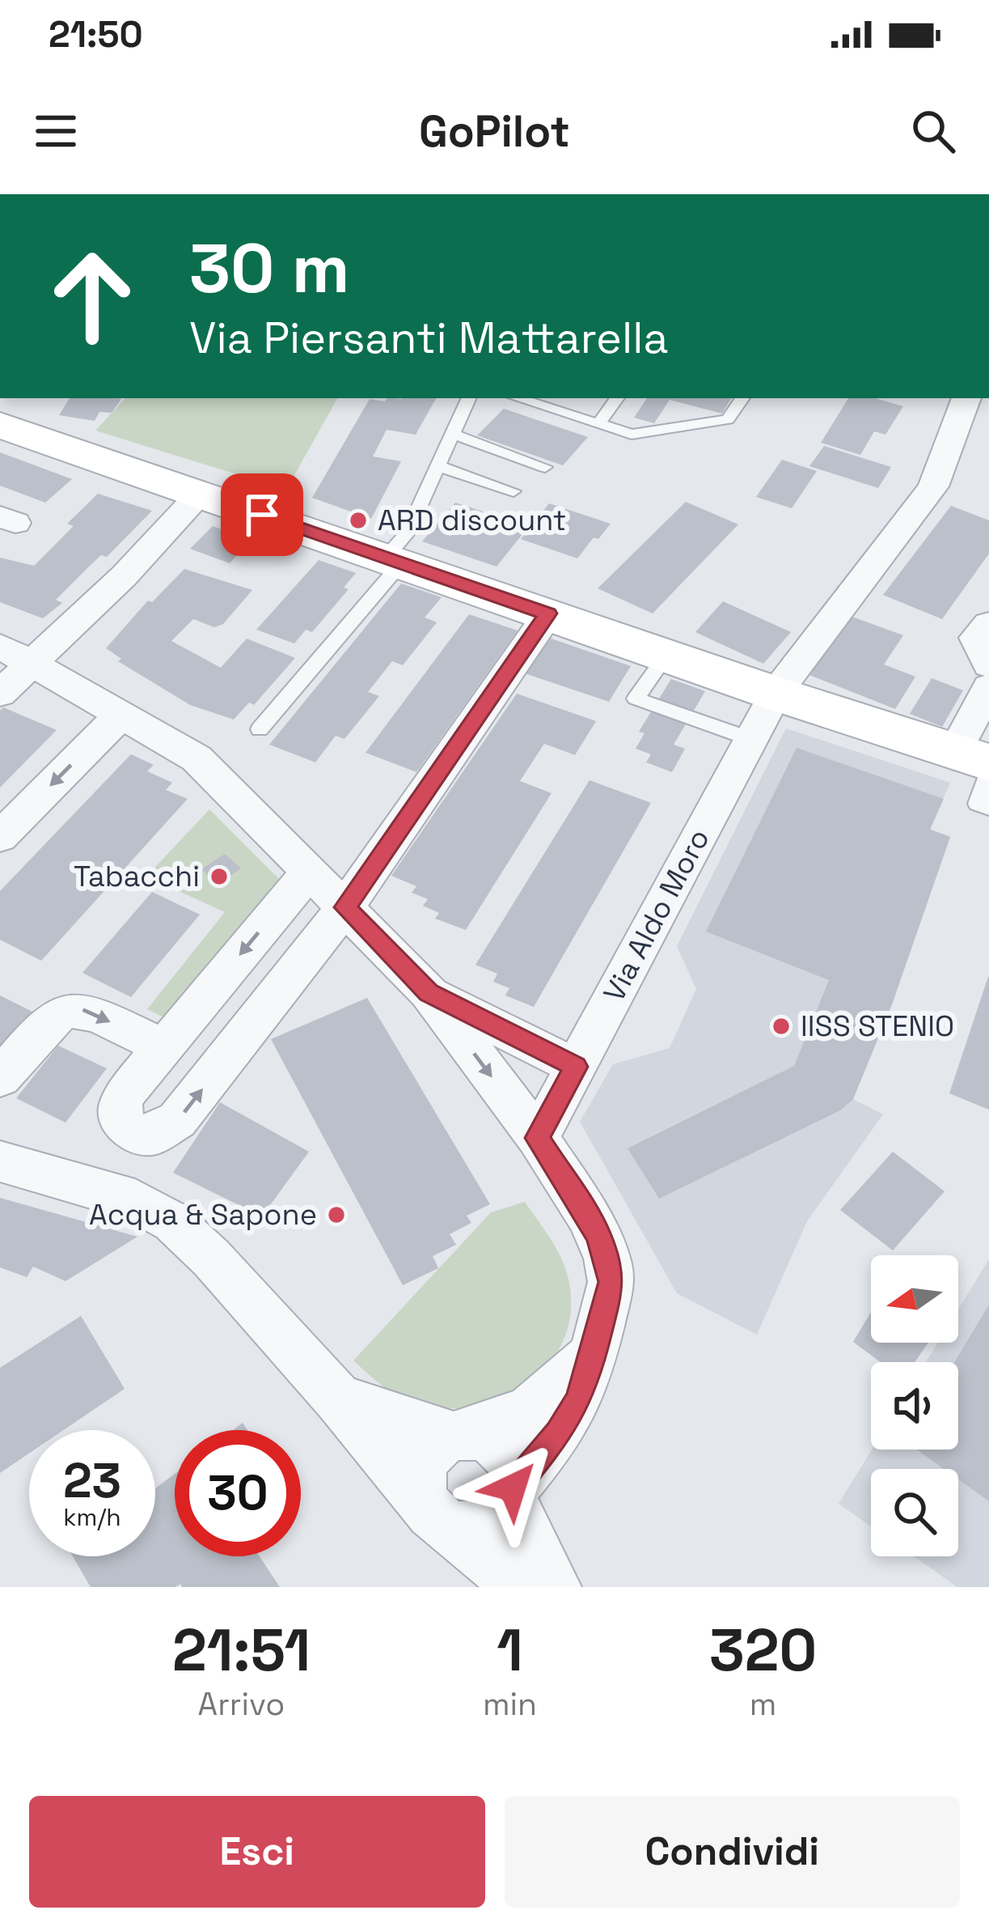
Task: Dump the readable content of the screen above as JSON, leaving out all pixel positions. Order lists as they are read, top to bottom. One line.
{"streets":{"street":["Via Aldo Moro"]},"places":["ARD discount","Tabacchi","IISS STENIO","Acqua & Sapone"],"north":"left","page":{"status":"21:50","header":"GoPilot","turn":["30 m","Via Piersanti Mattarella"],"speed":"23 km/h","limit":"30","eta":["21:51","Arrivo","1","min","320","m"],"buttons":["Esci","Condividi"]}}
